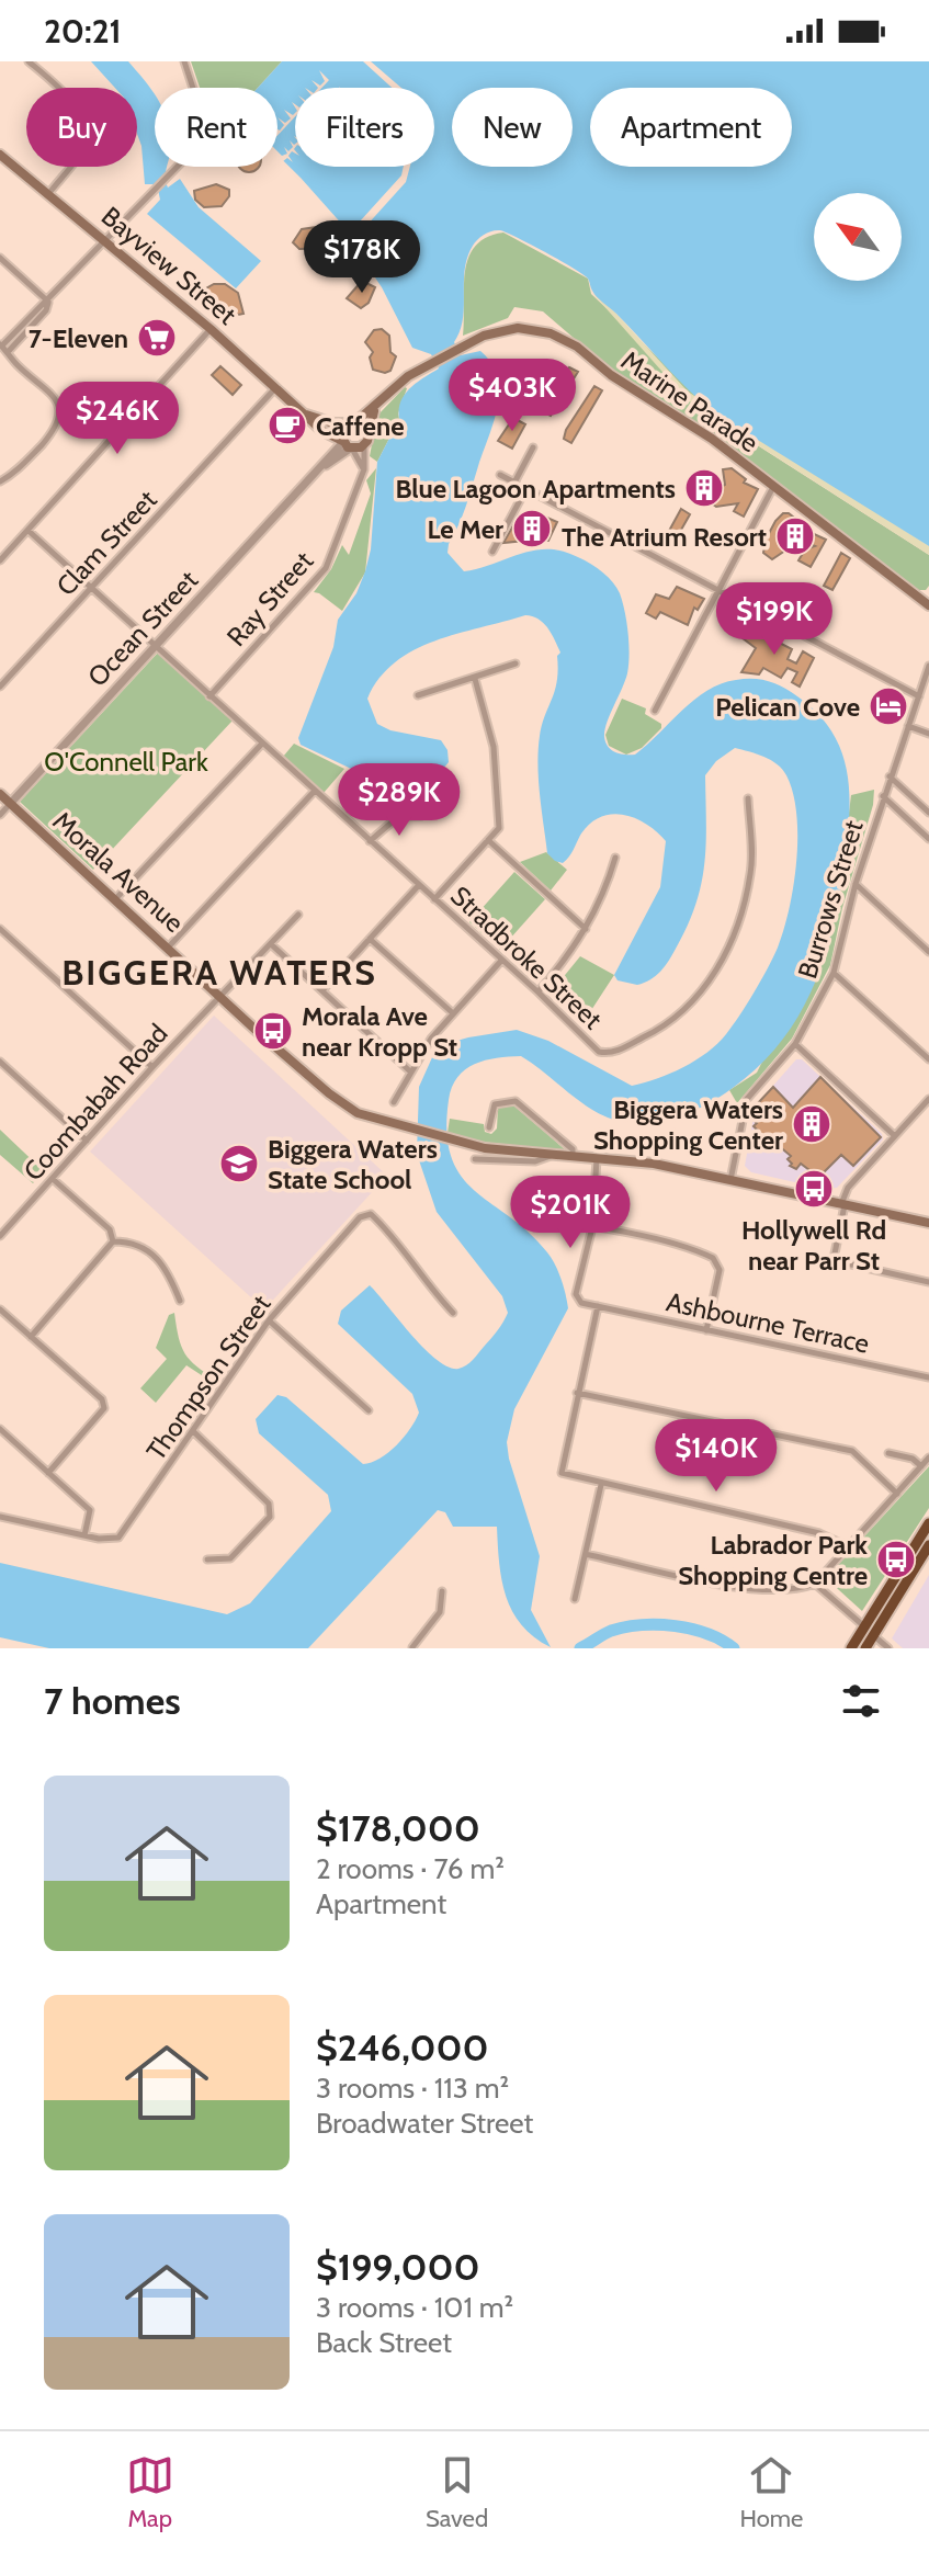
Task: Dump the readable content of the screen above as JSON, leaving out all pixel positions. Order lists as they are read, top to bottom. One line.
{"streets":{"main road":["Bayview Street","Marine Parade","Morala Avenue"],"street":["Clam Street","Ray Street","Ocean Street","Burrows Street","Stradbroke Street","Coombabah Road","Ashbourne Terrace","Thompson Street"]},"crossings":[["Bayview Street","Marine Parade"],["Bayview Street","Clam Street"],["Bayview Street","Ray Street"],["Bayview Street","Ocean Street"],["Marine Parade","Ray Street"],["Marine Parade","Ocean Street"],["Clam Street","Stradbroke Street"],["Ray Street","Ocean Street"],["Ray Street","Stradbroke Street"],["Ocean Street","Morala Avenue"],["Ocean Street","Stradbroke Street"],["Morala Avenue","Burrows Street"],["Morala Avenue","Coombabah Road"]],"districts":["BIGGERA WATERS"],"parks":["O'Connell Park"],"places":{"supermarket":["7-Eleven"],"cafe":["Caffene"],"building":["Blue Lagoon Apartments","Le Mer","The Atrium Resort","Biggera Waters Shopping Center"],"hotel":["Pelican Cove"],"bus stop":["Morala Ave near Kropp St","Hollywell Rd near Parr St","Labrador Park Shopping Centre"],"school or university":["Biggera Waters State School"]},"north":"top left","page":{"status":"20:21","chip":["Buy","Rent","Filters","New","Apartment"],"price":["$178K","$403K","$246K","$199K","$289K","$201K","$140K"],"heading":"7 homes","list":[{"name":"$178,000","note":"2 rooms · 76 m² · Apartment"},{"name":"$246,000","note":"3 rooms · 113 m² · Broadwater Street"},{"name":"$199,000","note":"3 rooms · 101 m² · Back Street"}],"tabs":["Map","Saved","Home"]}}
